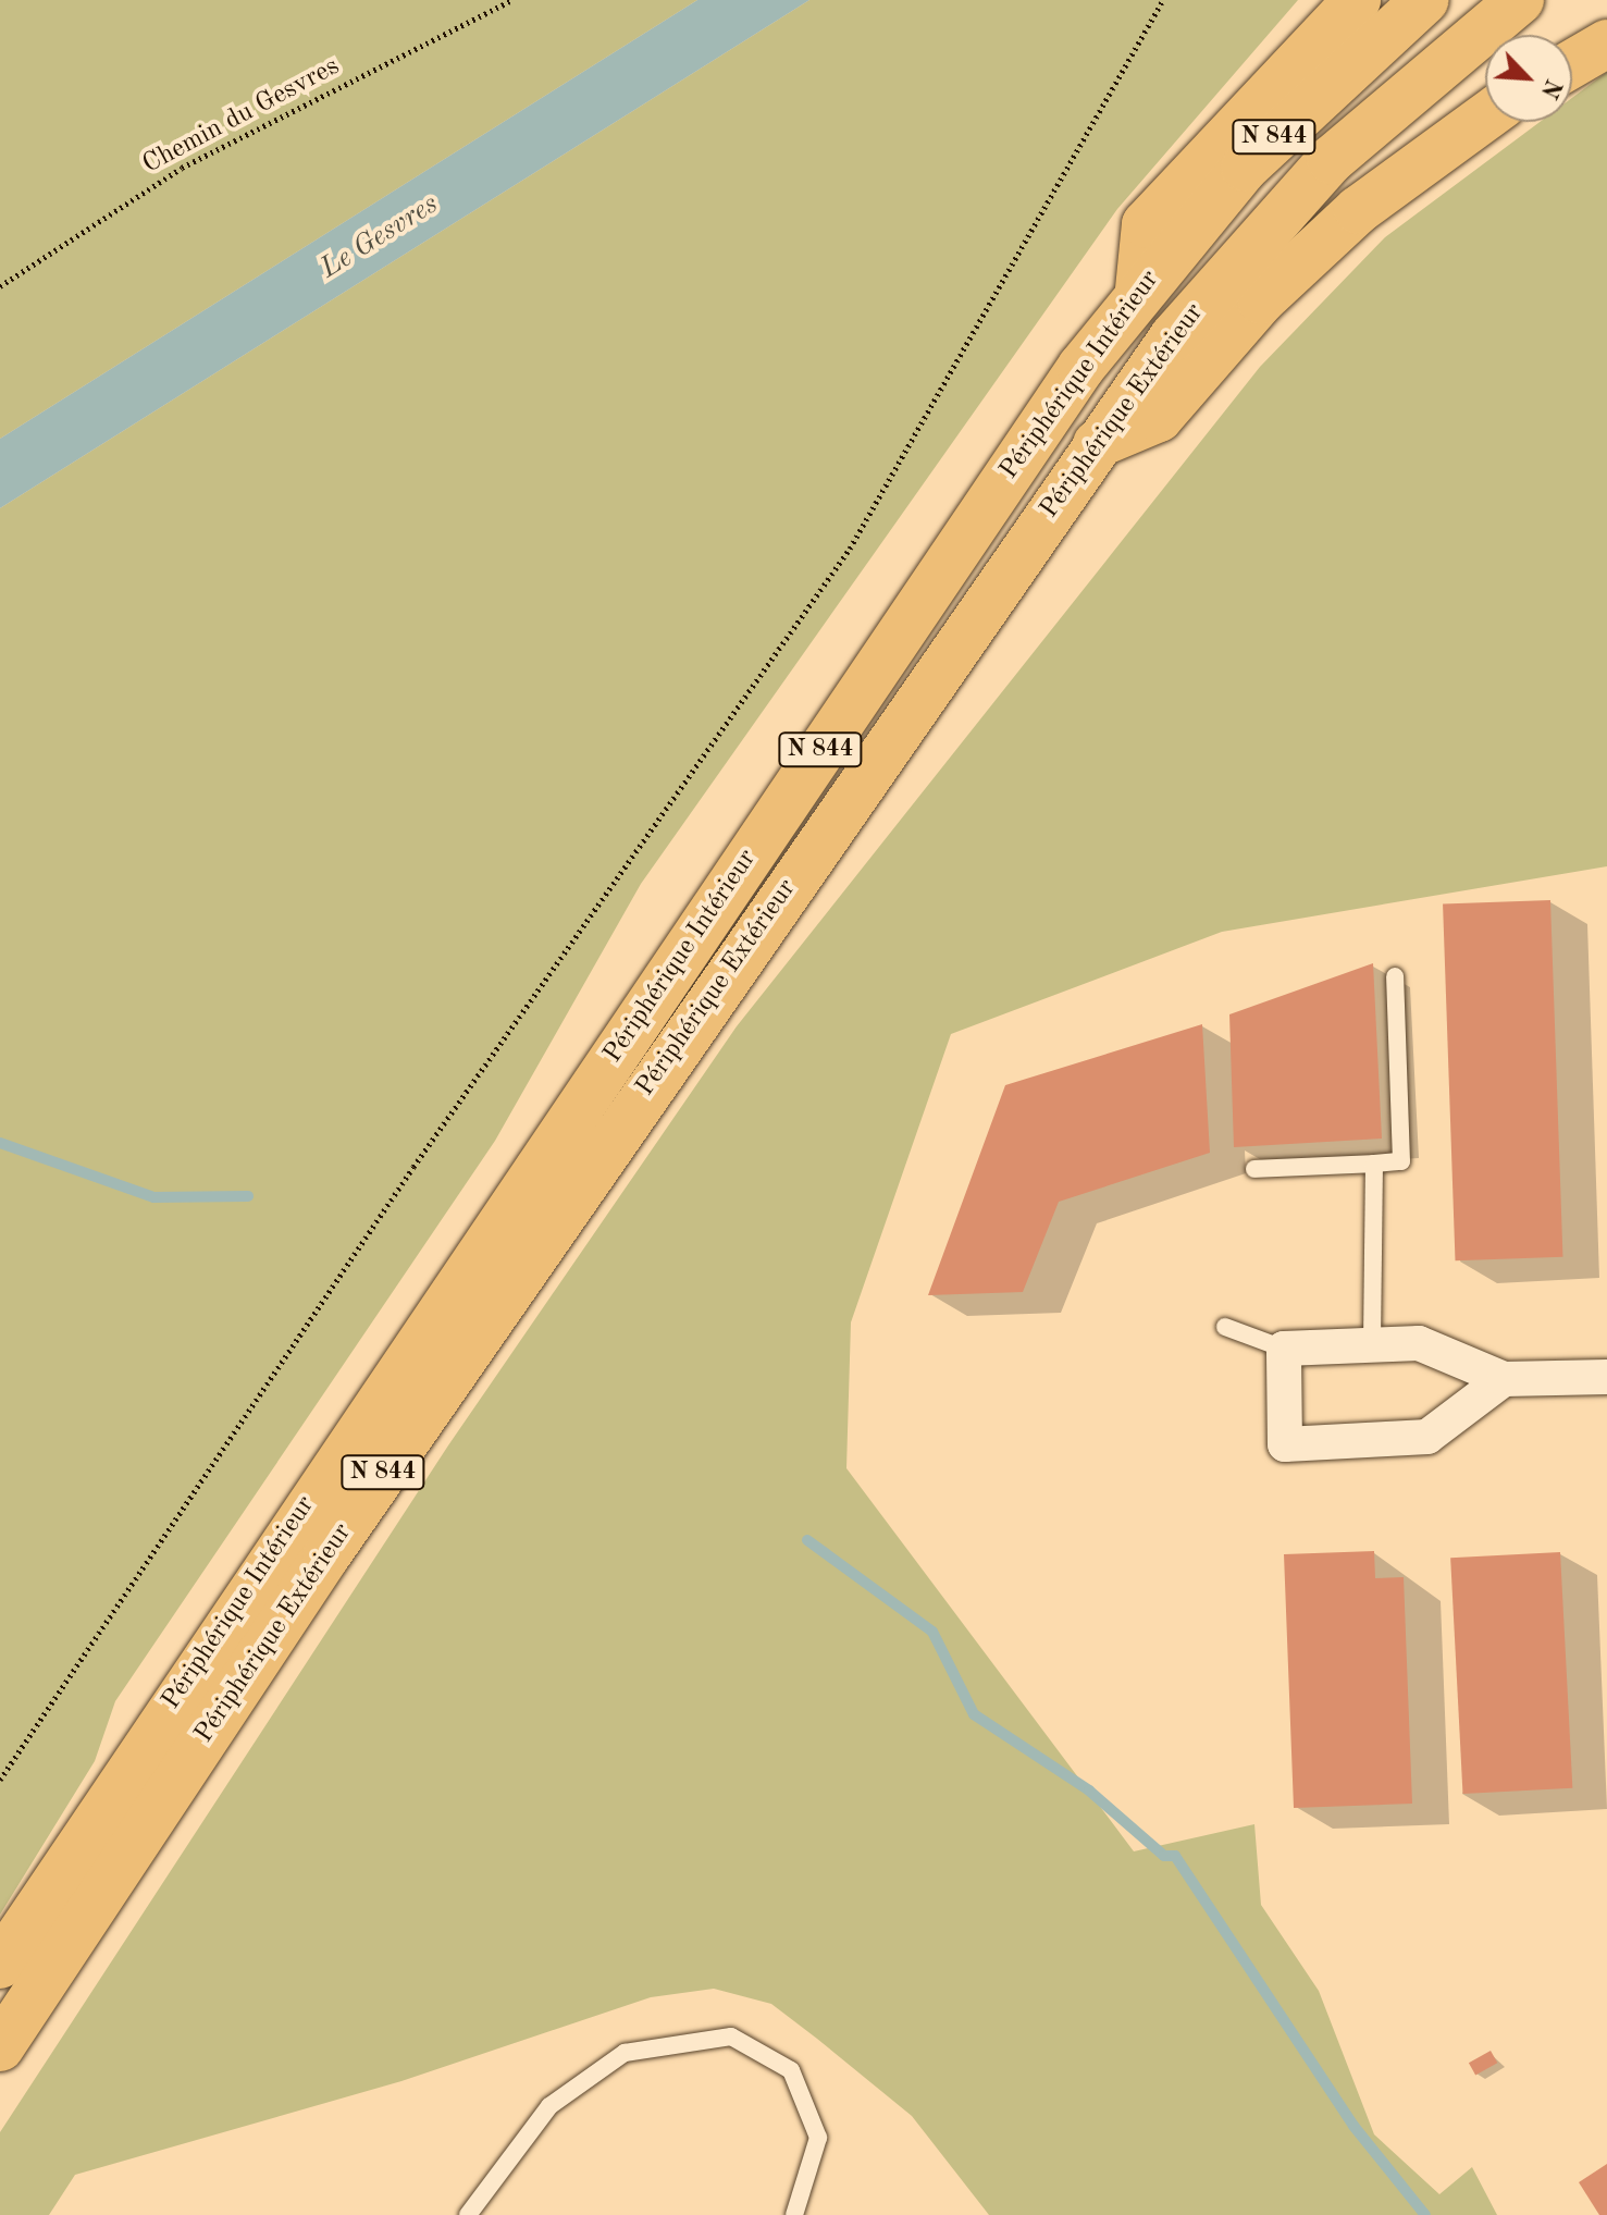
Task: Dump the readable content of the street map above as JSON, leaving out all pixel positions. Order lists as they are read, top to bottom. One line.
{"streets":{"highway":["N 844","Périphérique Intérieur","Périphérique Extérieur"],"path":["Chemin du Gesvres"]},"water":["Le Gesvres"],"north":"bottom right"}
